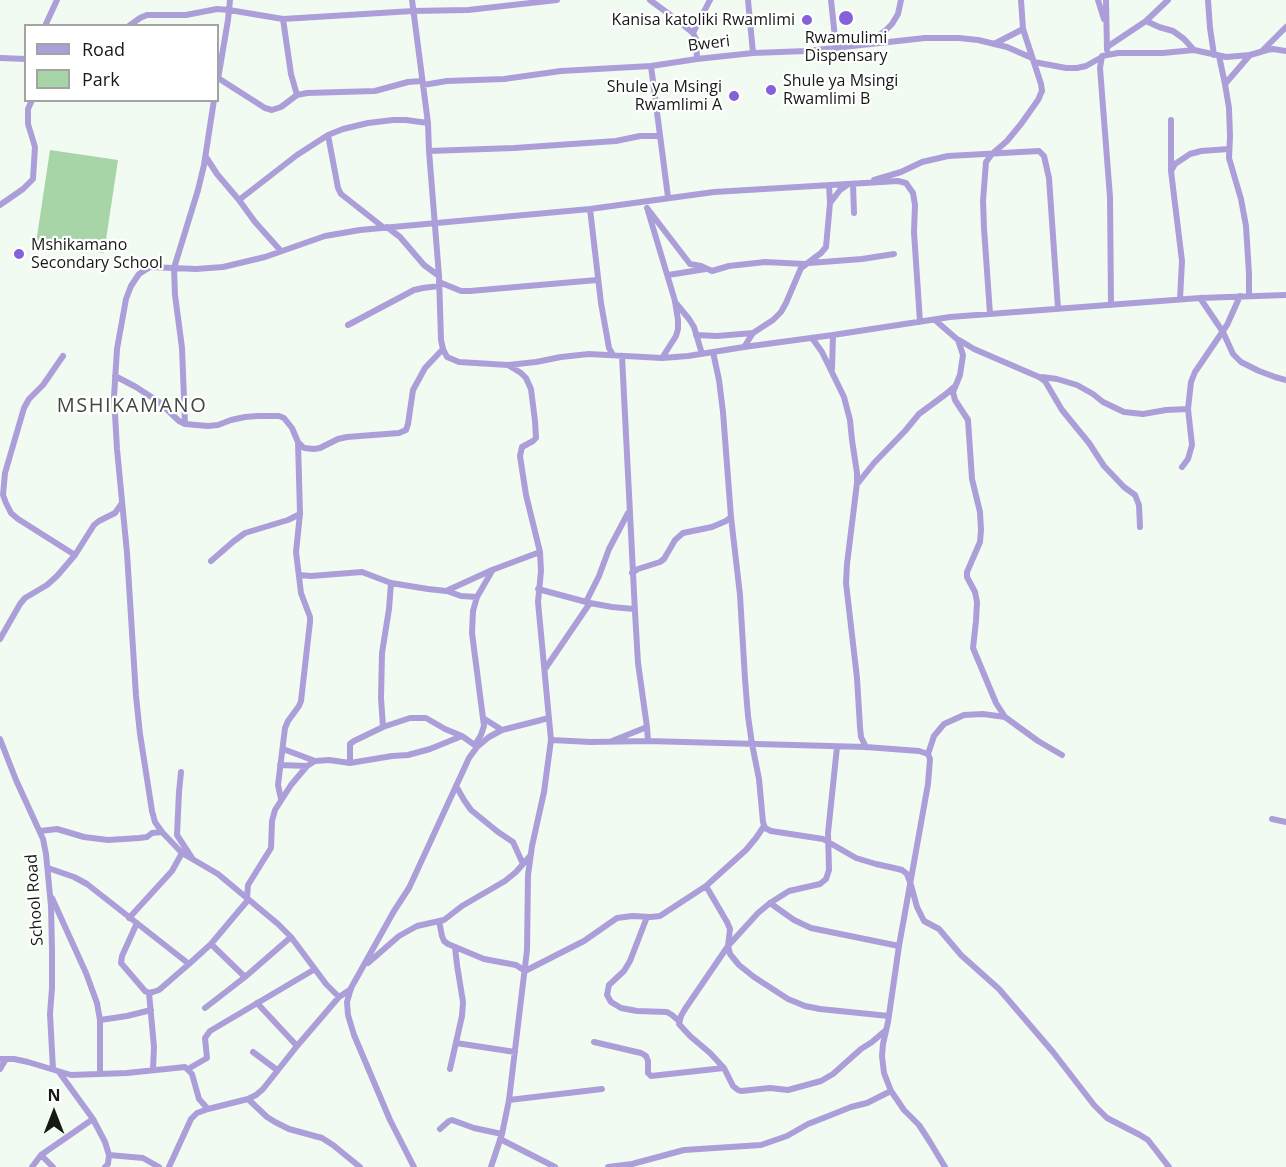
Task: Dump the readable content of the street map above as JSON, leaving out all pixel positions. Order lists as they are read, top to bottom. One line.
{"streets":{"street":["Bweri","School Road"]},"districts":["MSHIKAMANO"],"places":["Rwamulimi Dispensary","Kanisa katoliki Rwamlimi","Shule ya Msingi Rwamlimi B","Shule ya Msingi Rwamlimi A","Mshikamano Secondary School"],"legend":["Road","Park"],"north":"top"}
